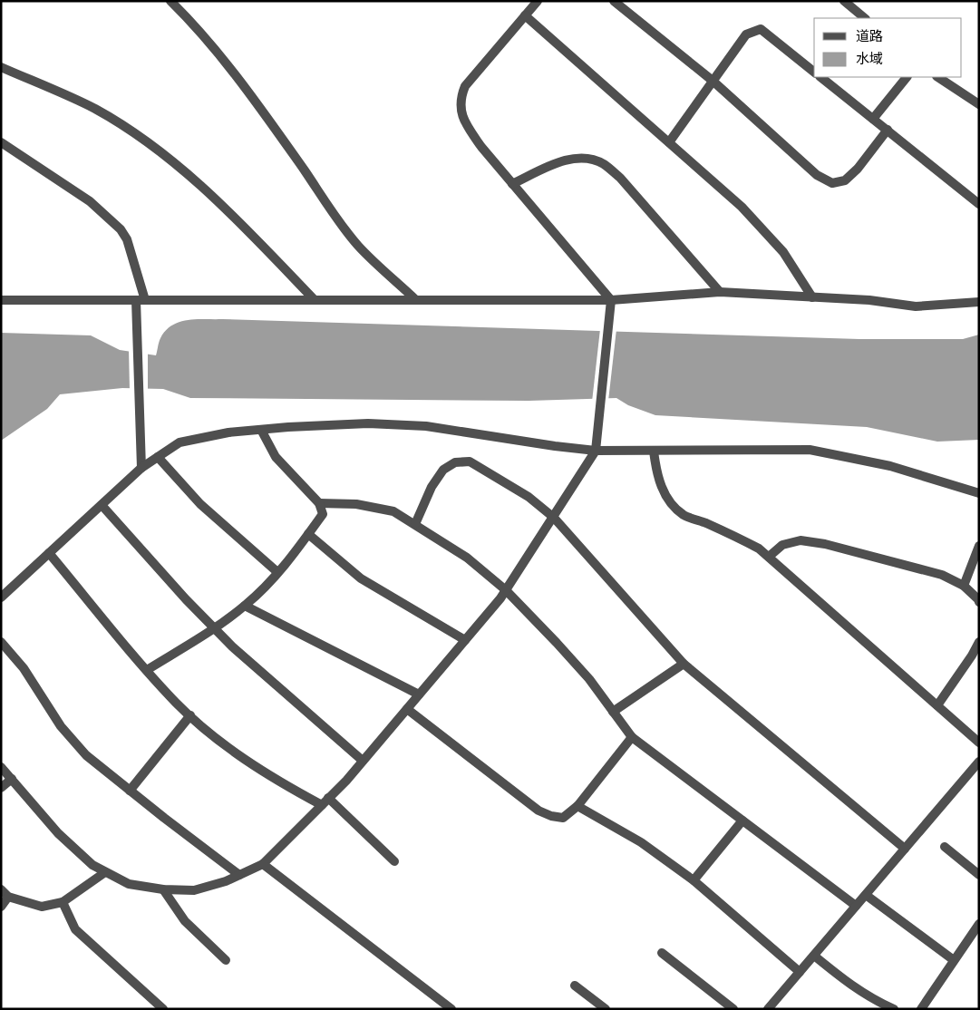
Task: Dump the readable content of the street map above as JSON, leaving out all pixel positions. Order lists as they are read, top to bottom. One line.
{"legend":["道路","水域"]}
